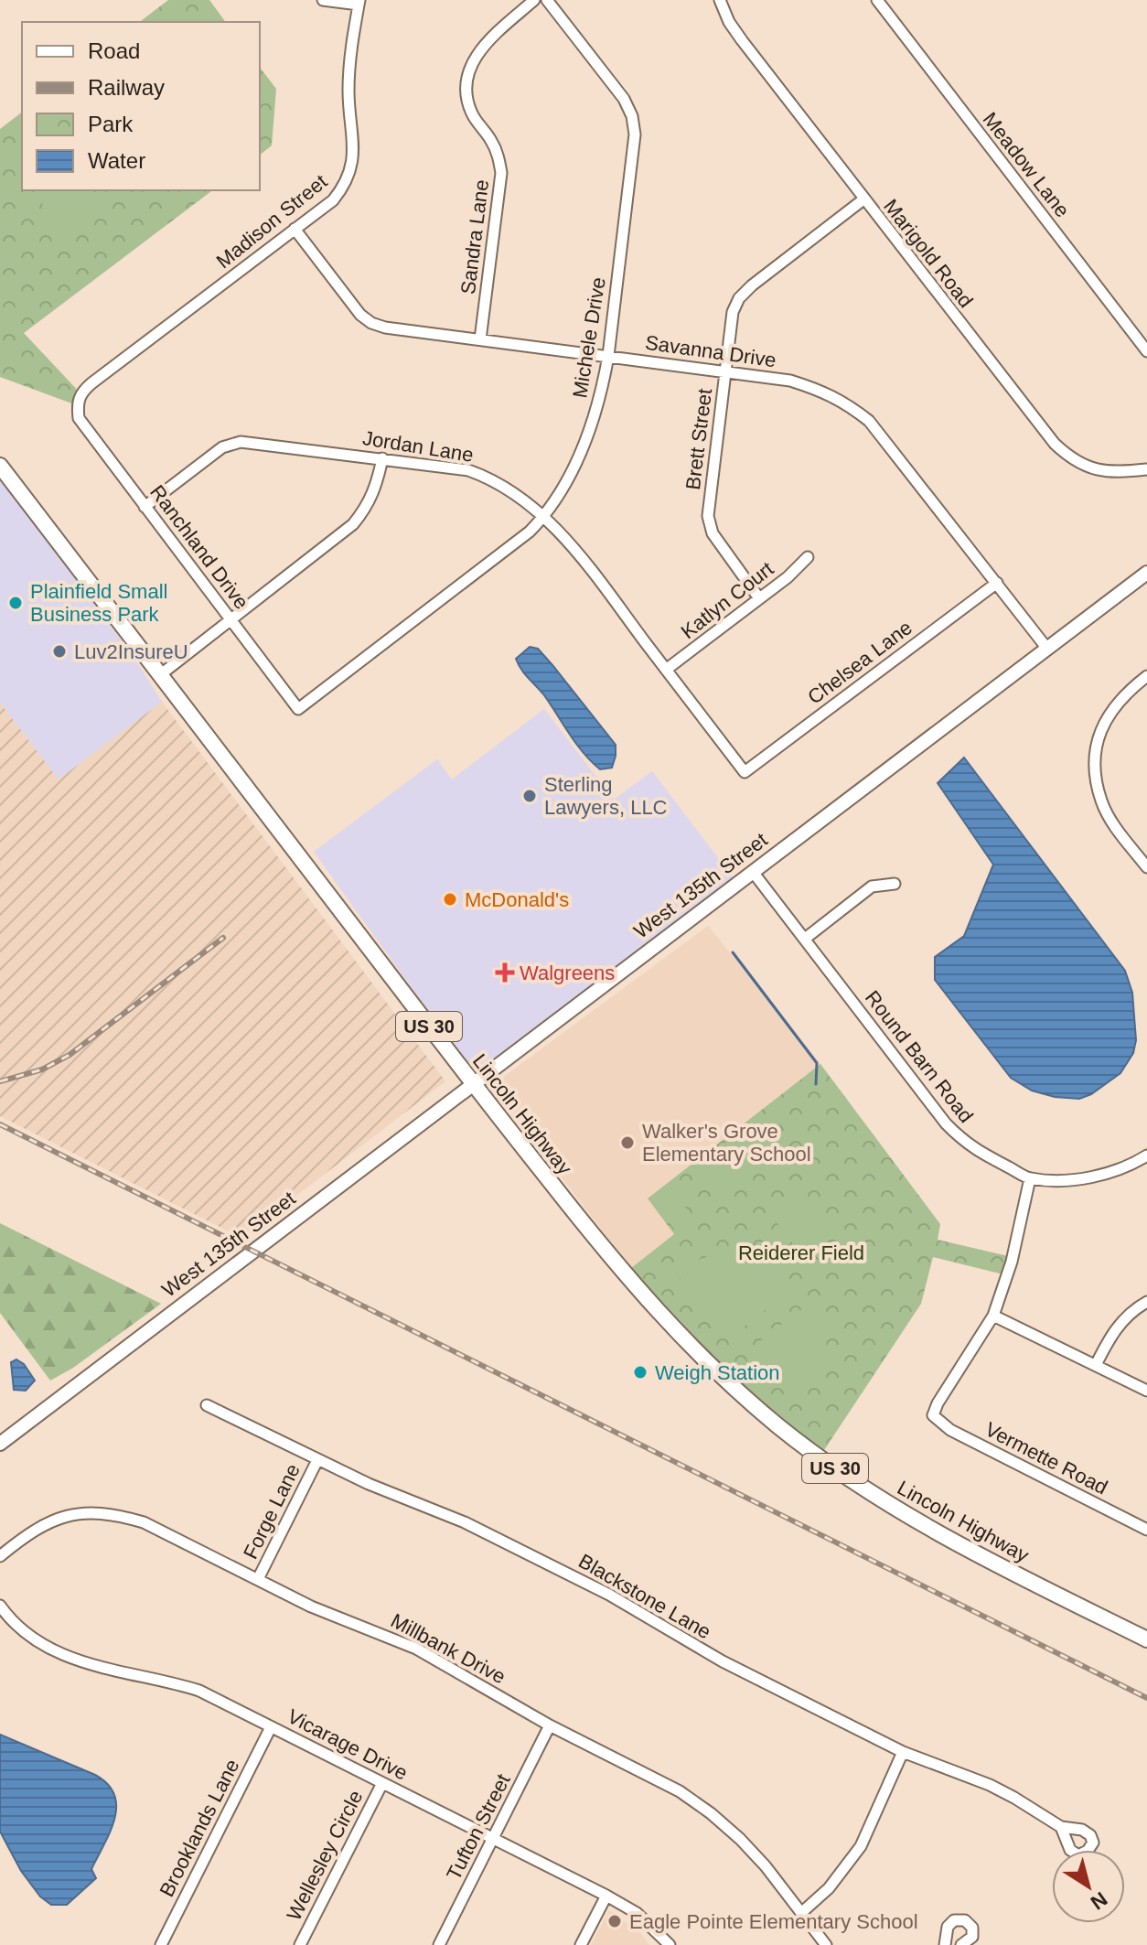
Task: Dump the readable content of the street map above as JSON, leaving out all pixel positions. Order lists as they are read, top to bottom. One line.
{"streets":{"main road":["US 30","Lincoln Highway"],"street":["Meadow Lane","Madison Street","Sandra Lane","Marigold Road","Michele Drive","Savanna Drive","Brett Street","Jordan Lane","Ranchland Drive","Katlyn Court","Chelsea Lane","West 135th Street","Round Barn Road","Vermette Road","Forge Lane","Blackstone Lane","Millbank Drive","Vicarage Drive","Tufton Street","Brooklands Lane","Wellesley Circle"]},"crossings":[["Madison Street","Savanna Drive"],["Madison Street","Ranchland Drive"],["Sandra Lane","Savanna Drive"],["Marigold Road","Brett Street"],["Michele Drive","Savanna Drive"],["Michele Drive","Jordan Lane"],["Michele Drive","Ranchland Drive"],["Savanna Drive","Brett Street"],["Savanna Drive","Chelsea Lane"],["Savanna Drive","West 135th Street"],["Brett Street","Katlyn Court"],["Jordan Lane","Ranchland Drive"],["Jordan Lane","Katlyn Court"],["Jordan Lane","Chelsea Lane"],["West 135th Street","Round Barn Road"],["West 135th Street","Lincoln Highway"],["Forge Lane","Blackstone Lane"],["Forge Lane","Millbank Drive"],["Millbank Drive","Tufton Street"],["Vicarage Drive","Tufton Street"],["Vicarage Drive","Brooklands Lane"],["Vicarage Drive","Wellesley Circle"]],"parks":["Reiderer Field"],"places":{"other":["Plainfield Small Business Park","Luv2InsureU","Sterling Lawyers, LLC","McDonald's","Walker's Grove Elementary School","Weigh Station","Eagle Pointe Elementary School"],"health":["Walgreens"]},"legend":["Road","Railway","Park","Water"],"north":"bottom right"}
